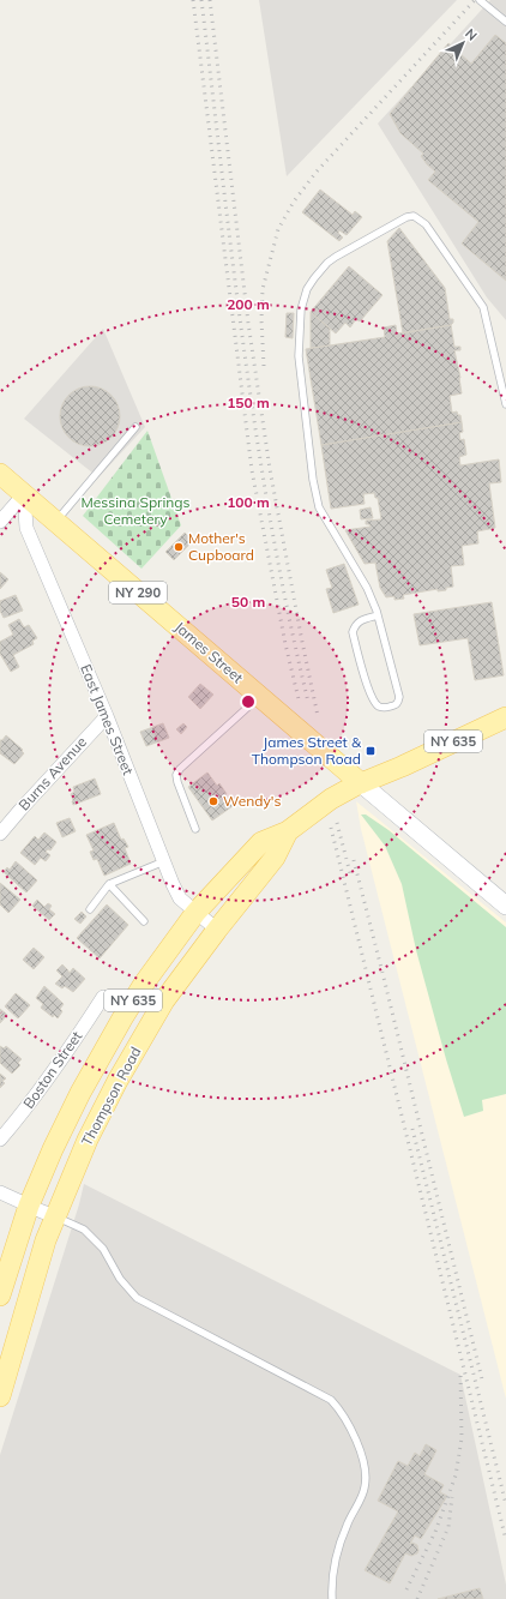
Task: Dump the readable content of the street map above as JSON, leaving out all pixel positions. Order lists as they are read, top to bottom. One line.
{"streets":{"main road":["NY 290","James Street","NY 635","Thompson Road"],"street":["East James Street","Burns Avenue","Boston Street"]},"crossings":[["James Street","East James Street"],["James Street","Thompson Road"],["East James Street","Burns Avenue"],["East James Street","Thompson Road"]],"parks":["Messina Springs Cemetery"],"places":{"other":["Mother's Cupboard","Wendy's"],"transit":["James Street & Thompson Road"]},"north":"top right","rings":["200 m","150 m","100 m","50 m"]}
